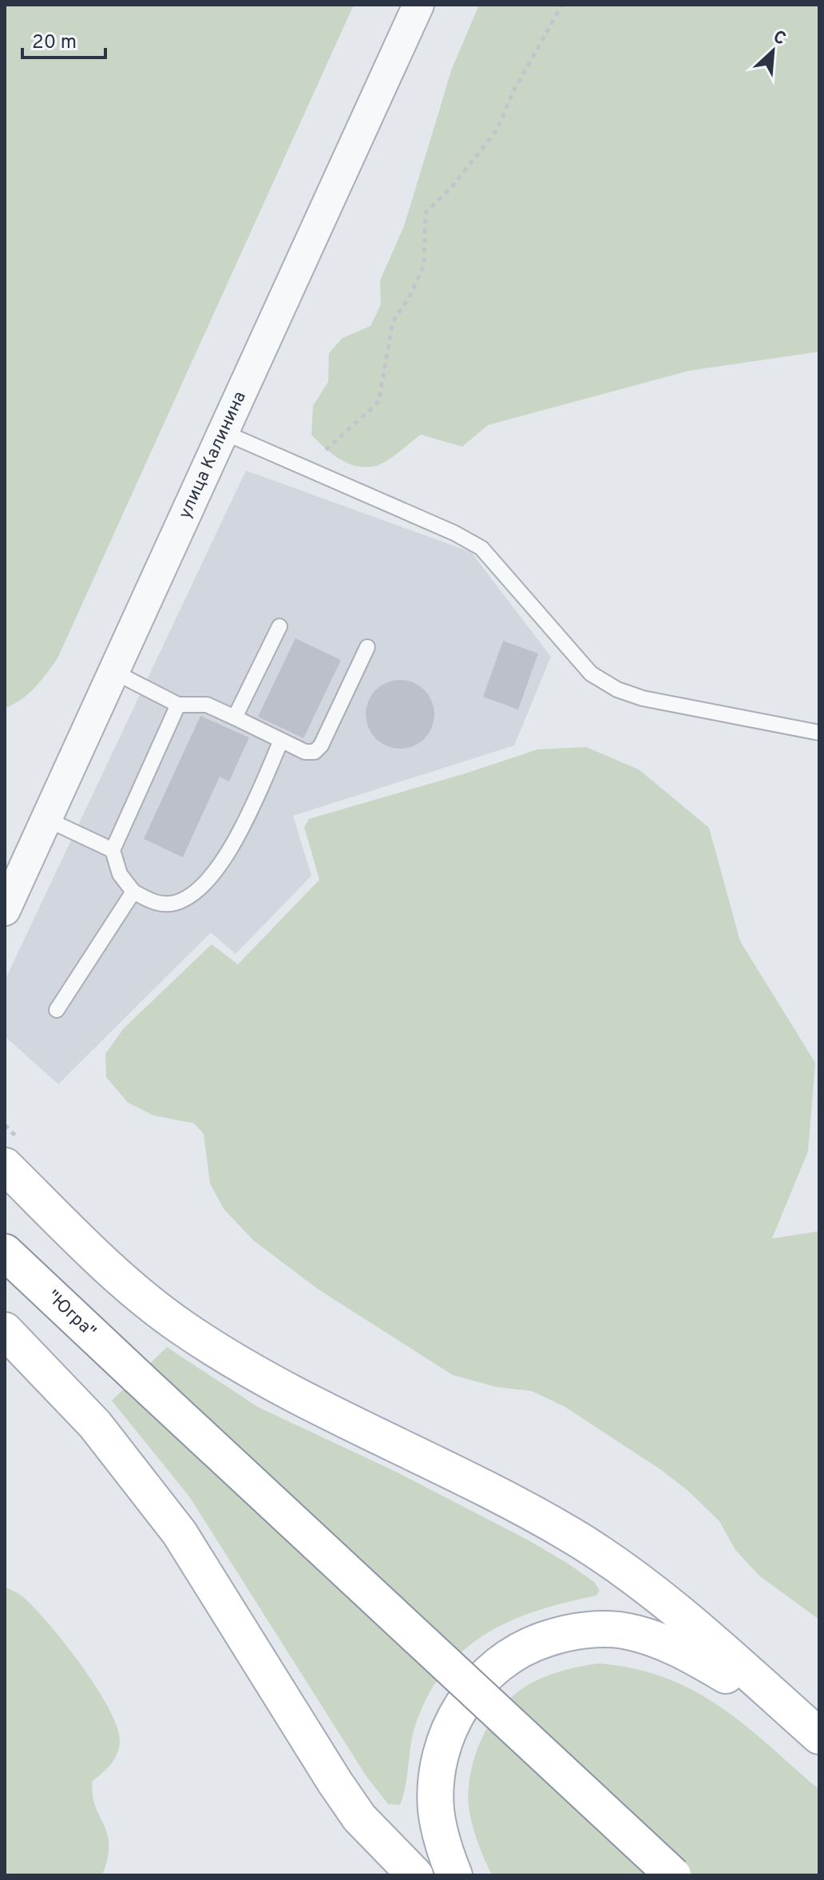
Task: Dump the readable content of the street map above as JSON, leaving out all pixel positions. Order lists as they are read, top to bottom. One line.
{"streets":{"main road":["\"Югра\""],"street":["улица Калинина"]},"scale_bar":"20 m","north":"top right"}
